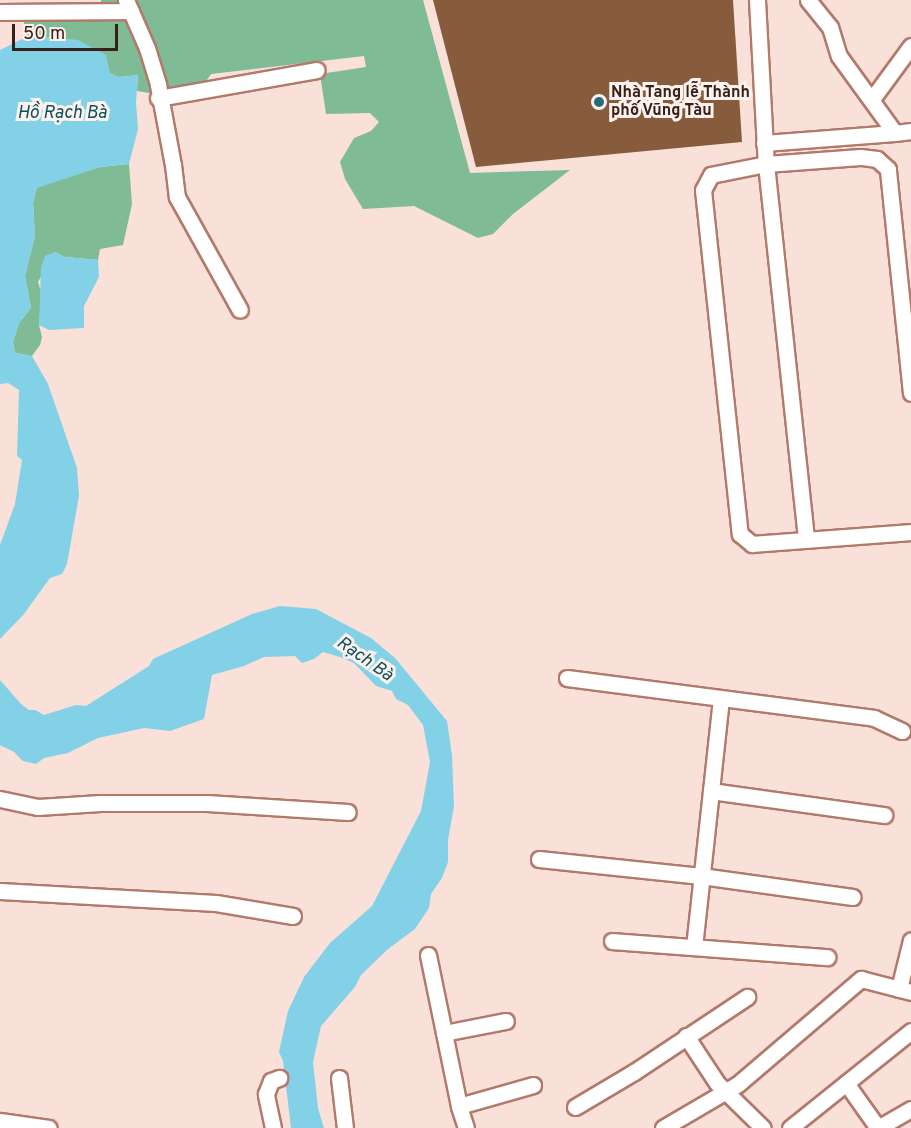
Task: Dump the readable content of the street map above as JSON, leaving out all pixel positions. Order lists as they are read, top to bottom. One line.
{"water":["Hồ Rạch Bà","Rạch Bà"],"places":["Nhà Tang lễ Thành phố Vũng Tàu"],"scale_bar":"50 m"}
